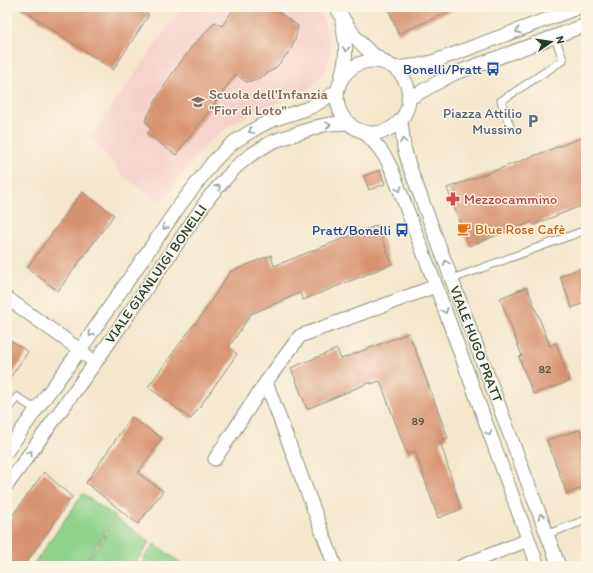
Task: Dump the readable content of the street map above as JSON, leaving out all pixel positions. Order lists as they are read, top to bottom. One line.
{"streets":{"street":["VIALE GIANLUIGI BONELLI","VIALE HUGO PRATT"]},"crossings":[["VIALE GIANLUIGI BONELLI","VIALE HUGO PRATT"]],"places":{"bus stop":["Bonelli/Pratt","Pratt/Bonelli"],"school or university":["Scuola dell'Infanzia \"Fior di Loto\""],"parking":["Piazza Attilio Mussino"],"pharmacy":["Mezzocammino"],"cafe":["Blue Rose Cafè"]},"house_numbers":["82","89"],"north":"right"}
